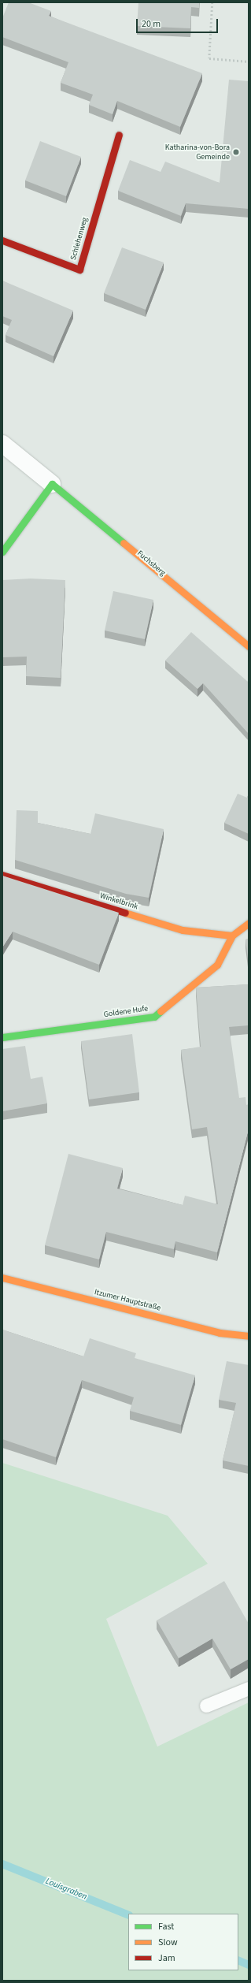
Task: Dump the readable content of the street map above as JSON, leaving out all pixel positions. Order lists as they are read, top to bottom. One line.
{"streets":{"street":["Schlehenweg","Fuchsberg","Winkelbrink","Goldene Hufe","Itzumer Hauptstraße"]},"crossings":[["Winkelbrink","Goldene Hufe"]],"water":["Louisgraben"],"places":["Katharina-von-Bora Gemeinde"],"legend":["Fast","Slow","Jam"],"scale_bar":"20 m"}
